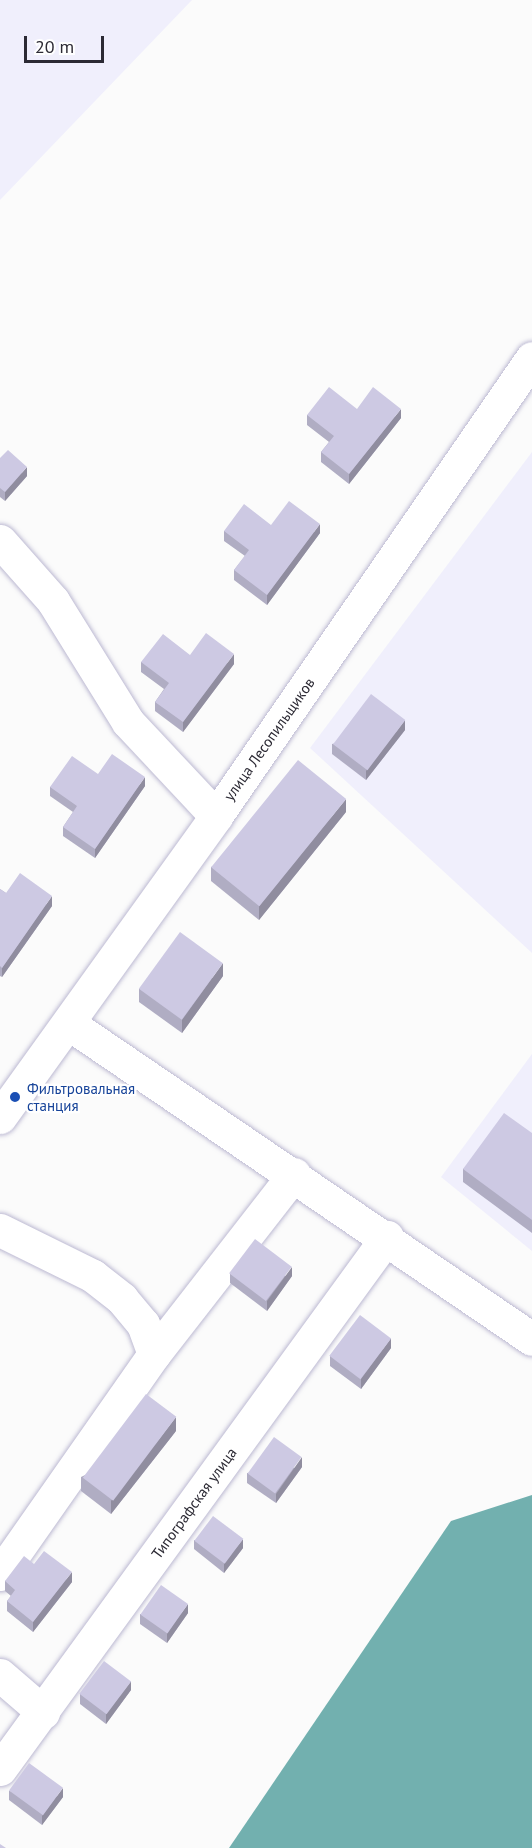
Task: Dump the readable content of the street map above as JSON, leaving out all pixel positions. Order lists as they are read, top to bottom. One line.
{"streets":{"street":["улица Лесопильщиков","Типографская улица"]},"places":["Фильтровальная станция"],"scale_bar":"20 m"}
